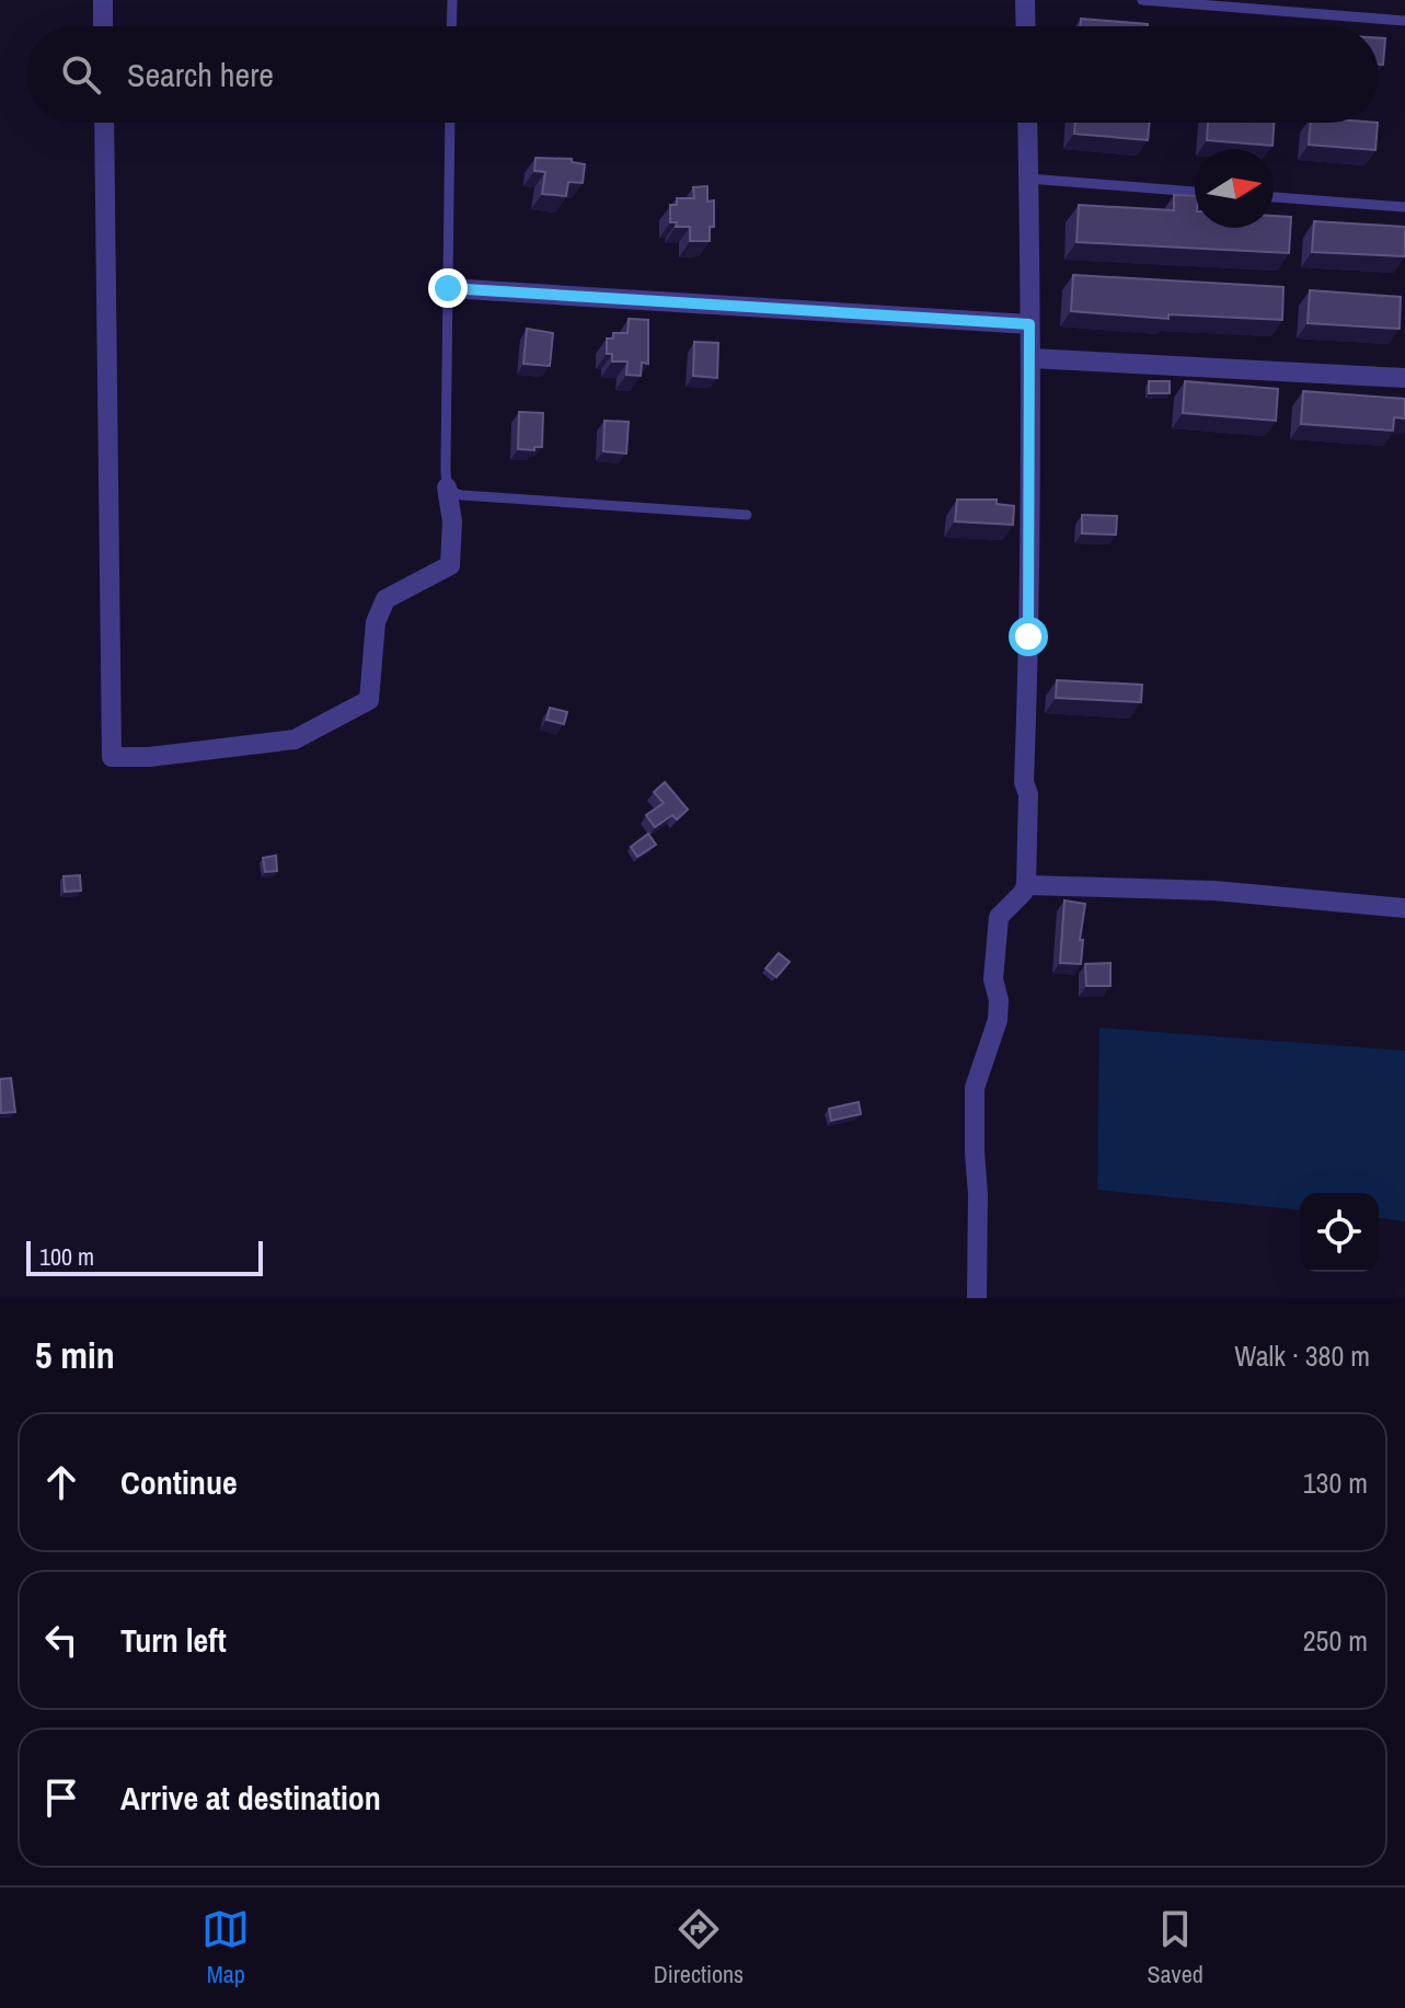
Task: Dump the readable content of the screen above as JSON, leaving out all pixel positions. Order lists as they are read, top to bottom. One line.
{"scale_bar":"100 m","north":"right","page":{"search":"Search here","scale":"100 m","heading":["5 min","Walk · 380 m"],"list":[["Continue","130 m"],["Turn left","250 m"],"Arrive at destination"],"nav":["Map","Directions","Saved"]}}
